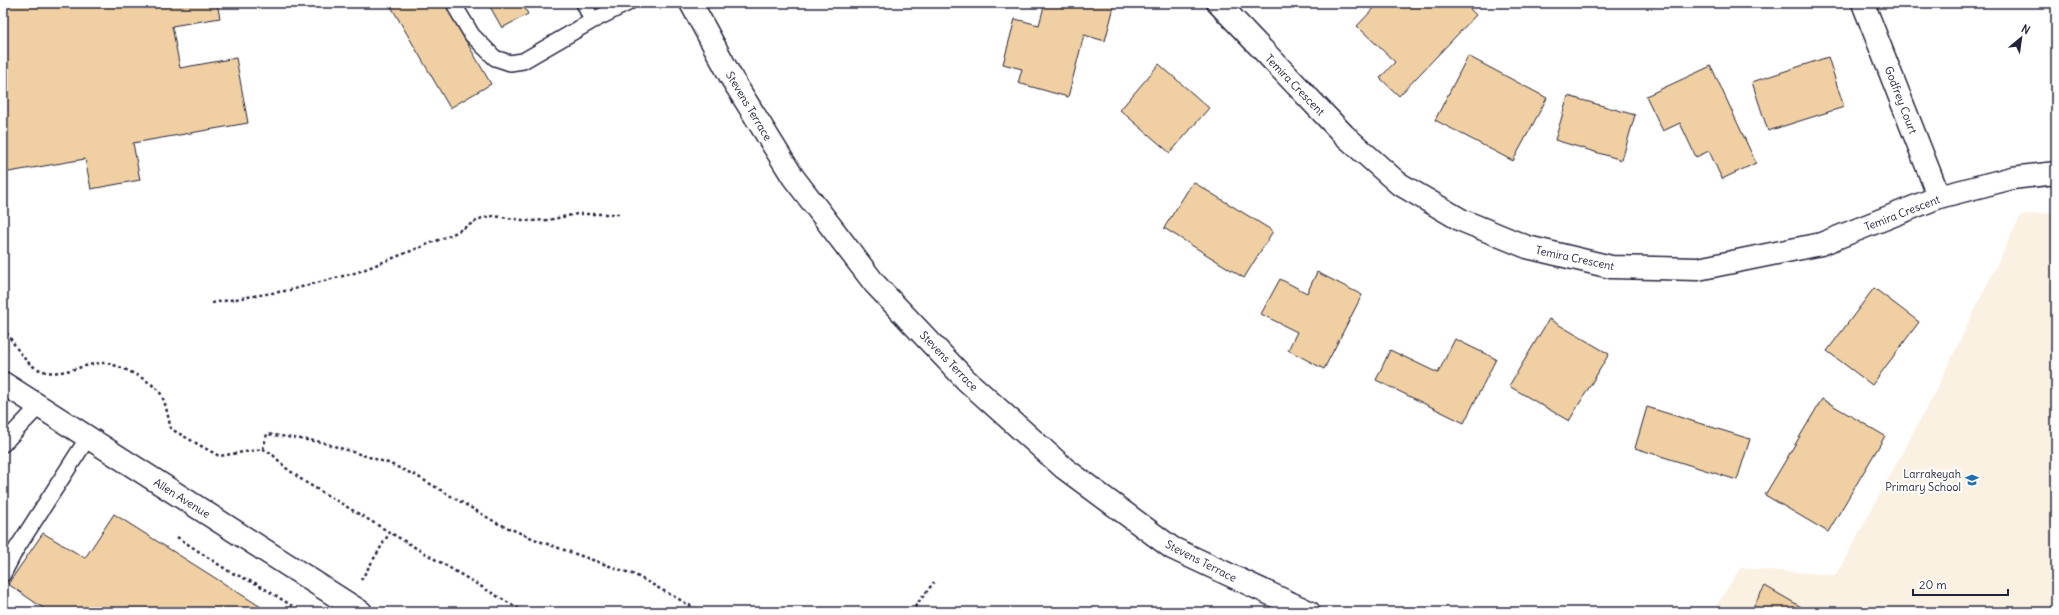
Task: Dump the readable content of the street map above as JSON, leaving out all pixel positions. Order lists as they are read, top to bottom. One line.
{"streets":{"street":["Temira Crescent","Godfrey Court","Stevens Terrace","Allen Avenue"]},"crossings":[["Temira Crescent","Godfrey Court"]],"places":{"school or university":["Larrakeyah Primary School"]},"scale_bar":"20 m","north":"top right"}
